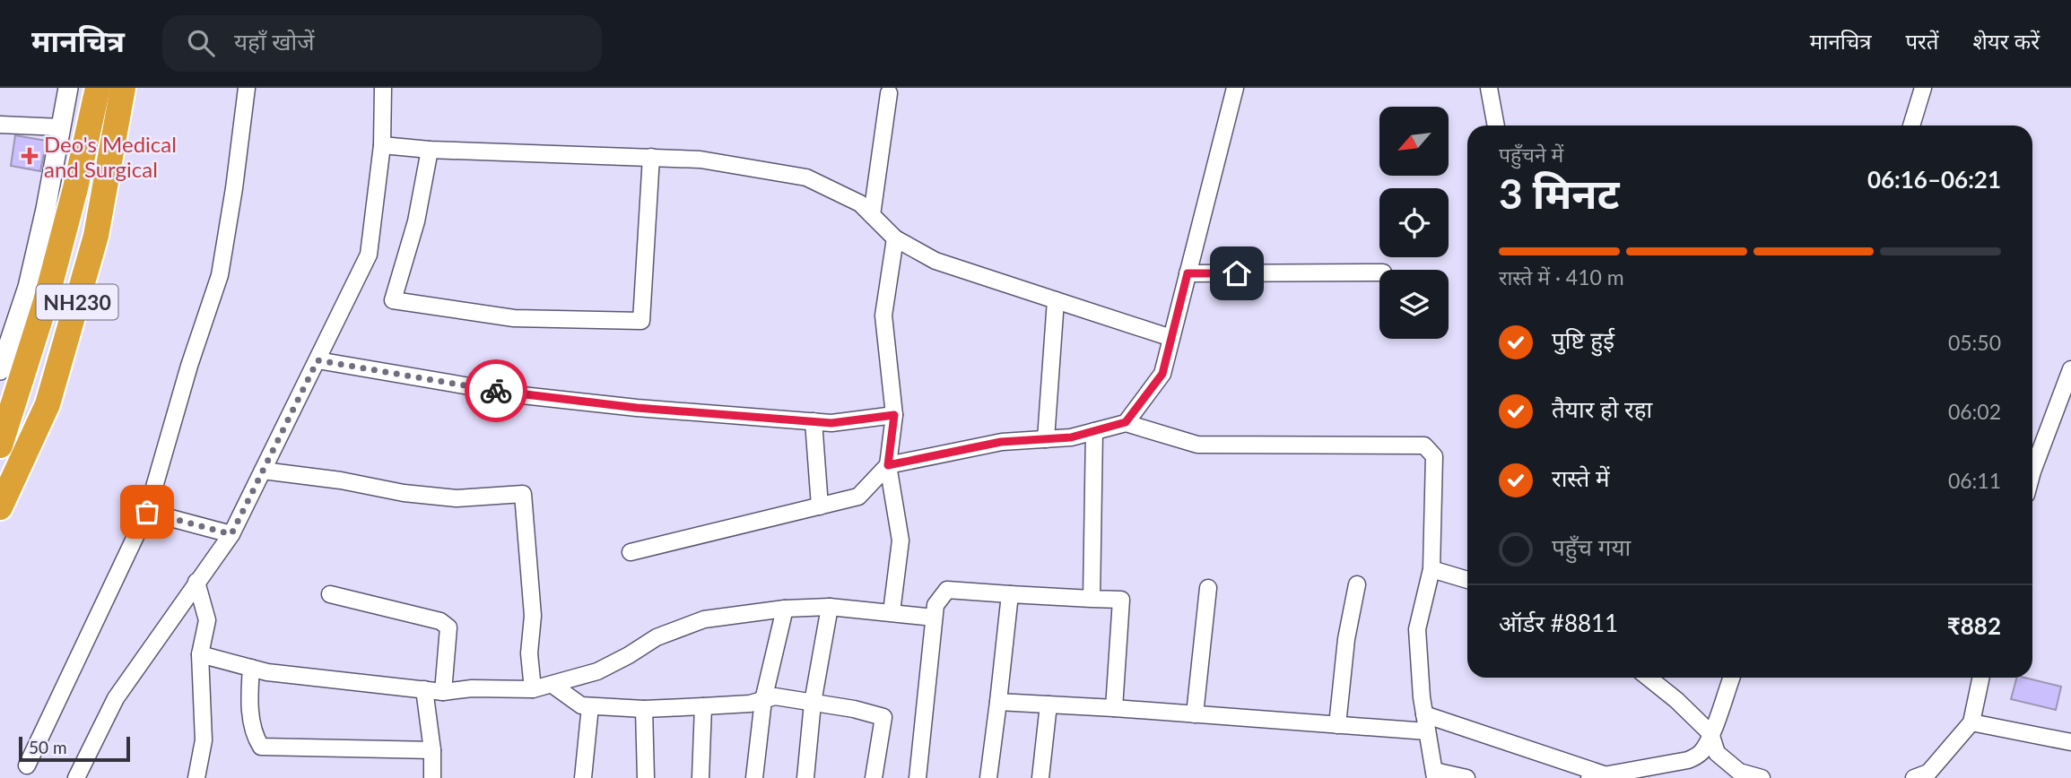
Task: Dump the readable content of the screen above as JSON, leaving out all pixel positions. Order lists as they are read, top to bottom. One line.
{"streets":{"highway":["NH230"]},"places":{"health":["Deo's Medical and Surgical"]},"scale_bar":"50 m","north":"bottom left","page":{"header":"मानचित्र","search":"यहाँ खोजें","nav":["मानचित्र","परतें","शेयर करें"],"heading":["3 मिनट","पहुँचने में","06:16–06:21"],"panel":["ऑर्डर #8811","₹882"],"bar":"रास्ते में · 410 m","list":[["पुष्टि हुई","05:50"],["तैयार हो रहा","06:02"],["रास्ते में","06:11"],"पहुँच गया"],"scale":"50 m"}}
